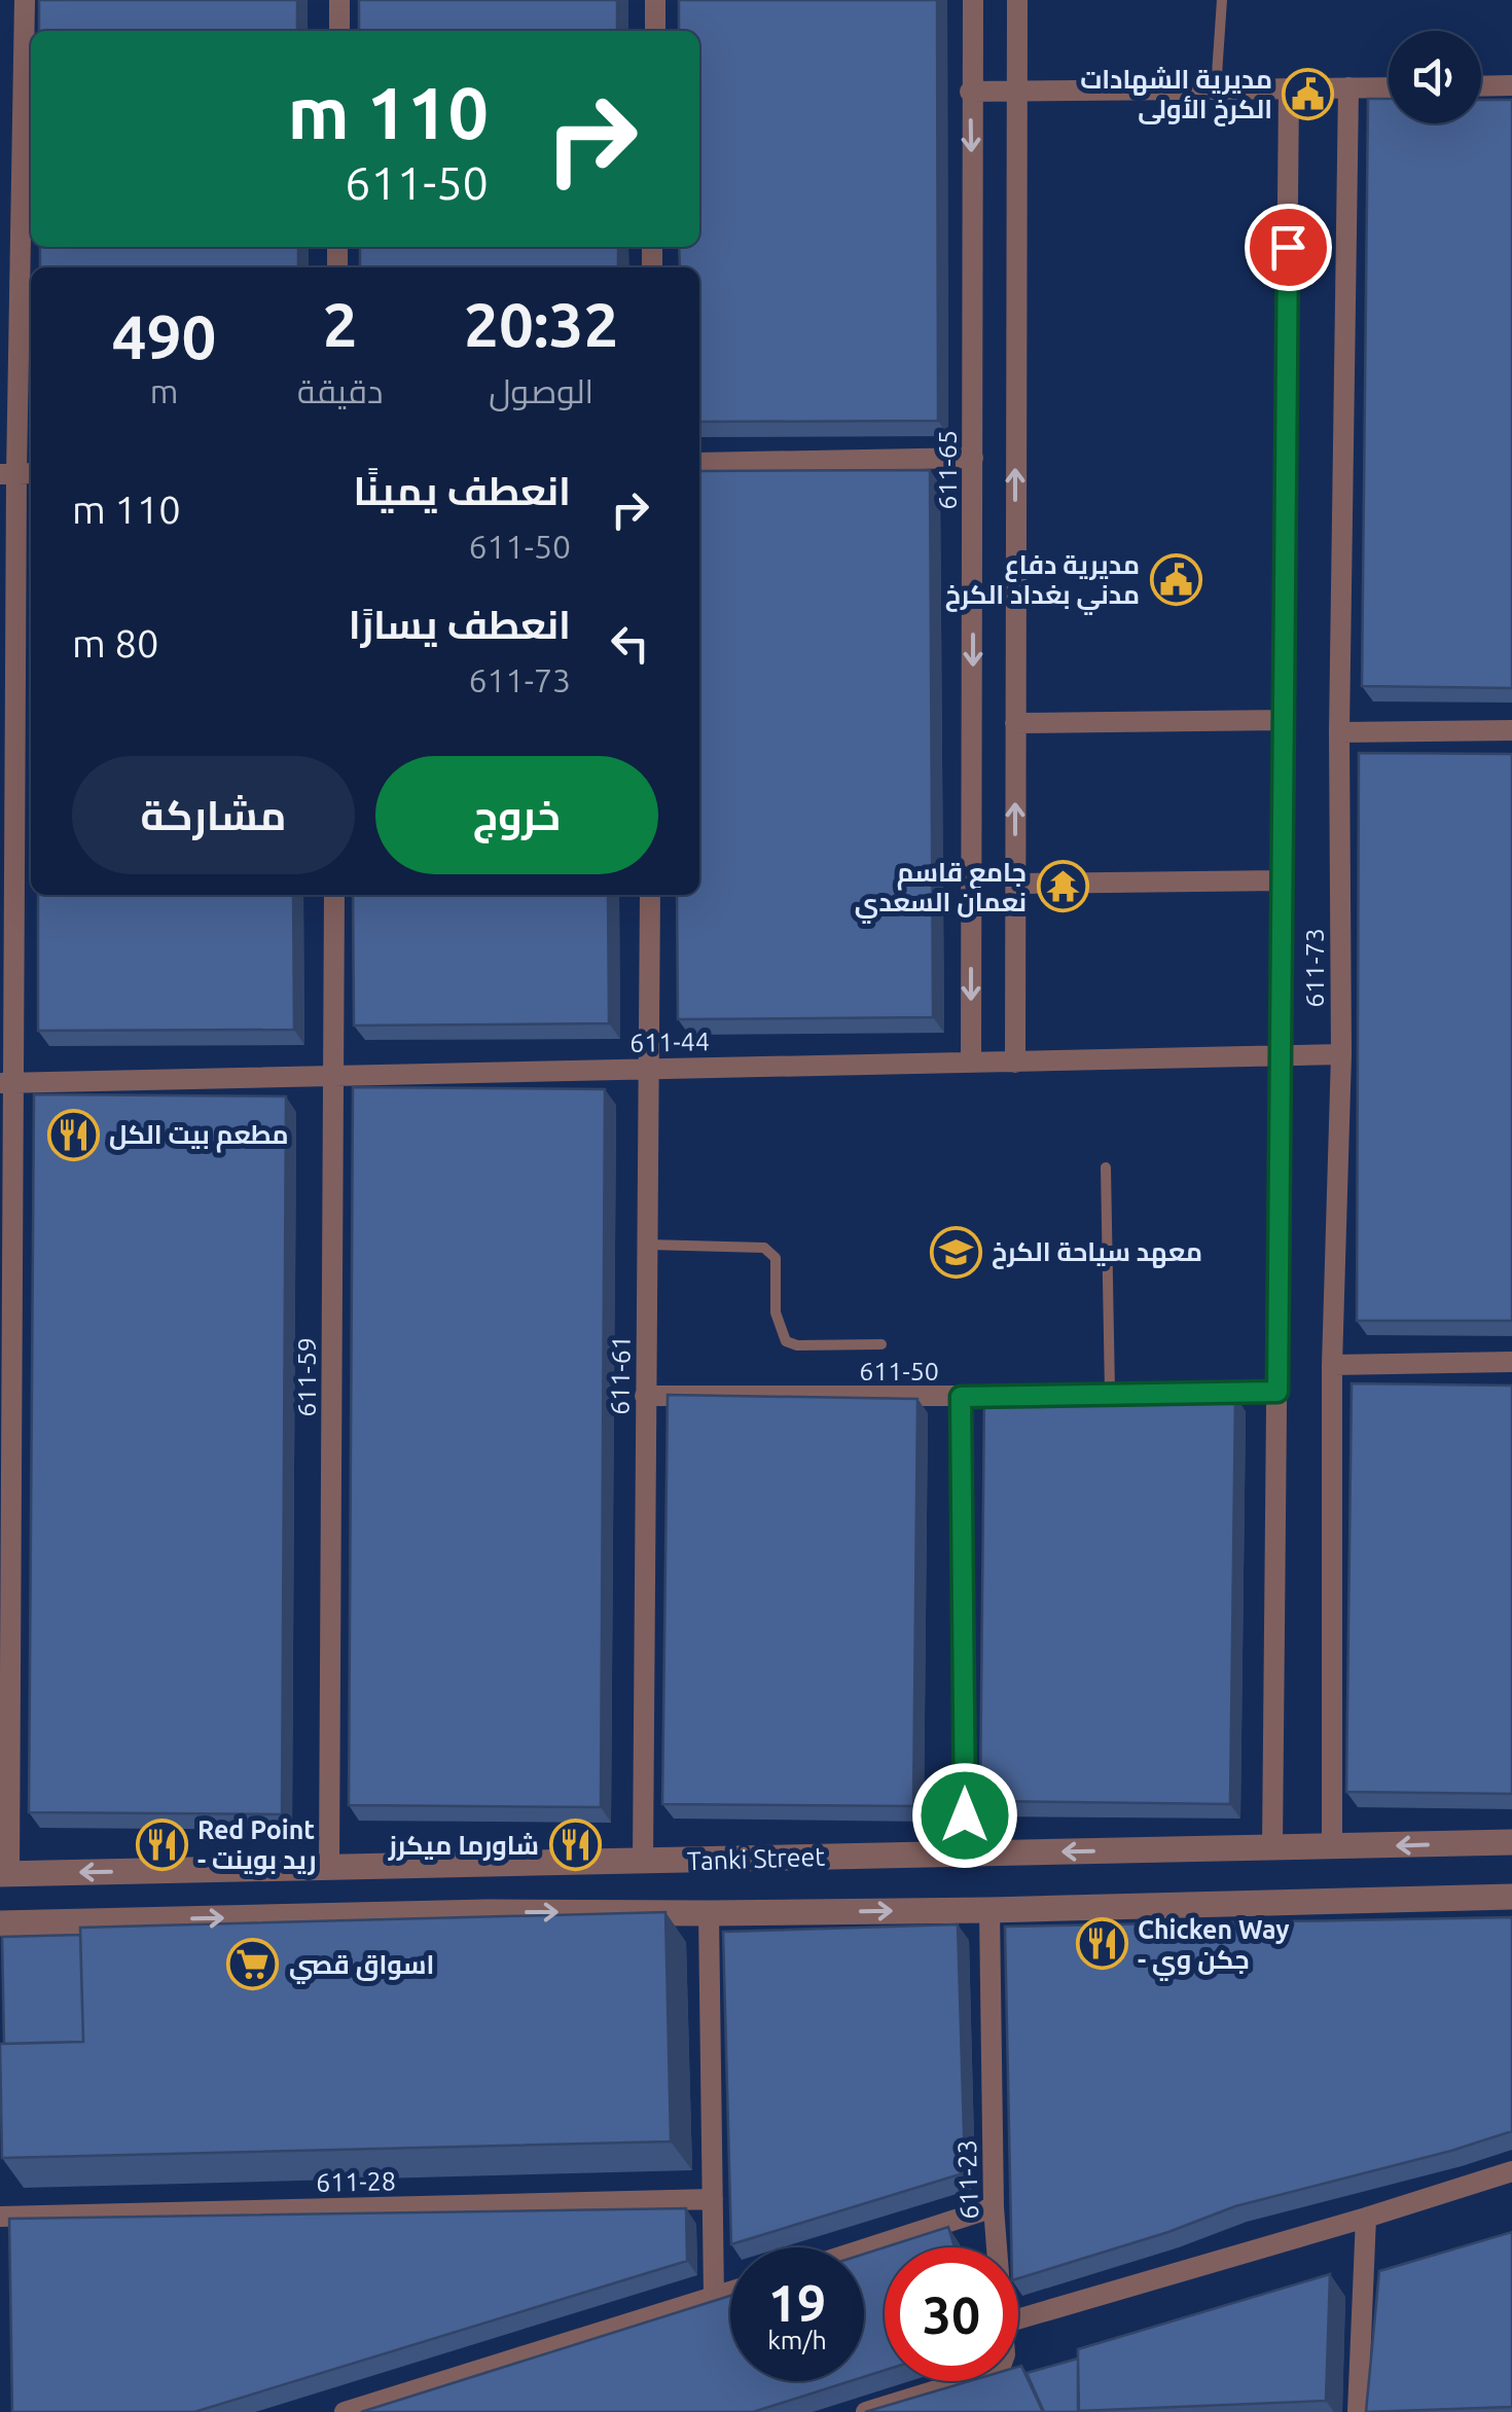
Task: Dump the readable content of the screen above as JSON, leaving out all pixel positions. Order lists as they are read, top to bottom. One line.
{"streets":{"street":["611-65","611-73","611-44","611-50","611-61","611-59","Tanki Street","611-23","611-28"]},"crossings":[["611-65","611-44"],["611-73","611-44"],["611-73","611-50"],["611-73","Tanki Street"],["611-44","611-61"],["611-44","611-59"],["611-50","611-61"],["611-61","Tanki Street"],["611-59","Tanki Street"],["Tanki Street","611-23"]],"places":{"public building":["مديرية الشهادات الكرخ الأولى","مديرية دفاع مدني بغداد الكرخ"],"temple":["جامع قاسم نعمان السعدي"],"restaurant":["مطعم بيت الكل","Red Point - ريد بوينت","شاورما ميكرز","Chicken Way - جكن وي"],"school or university":["معهد سياحة الكرخ"],"supermarket":["اسواق قصي"]},"page":{"turn":["110 m","611-50"],"eta":["20:32","الوصول","2","دقيقة","490","m"],"list":[{"name":"انعطف يمينًا","note":"611-50","value":"110 m"},{"name":"انعطف يسارًا","note":"611-73","value":"80 m"}],"buttons":["خروج","مشاركة"],"speed":"19 km/h","limit":"30"}}
